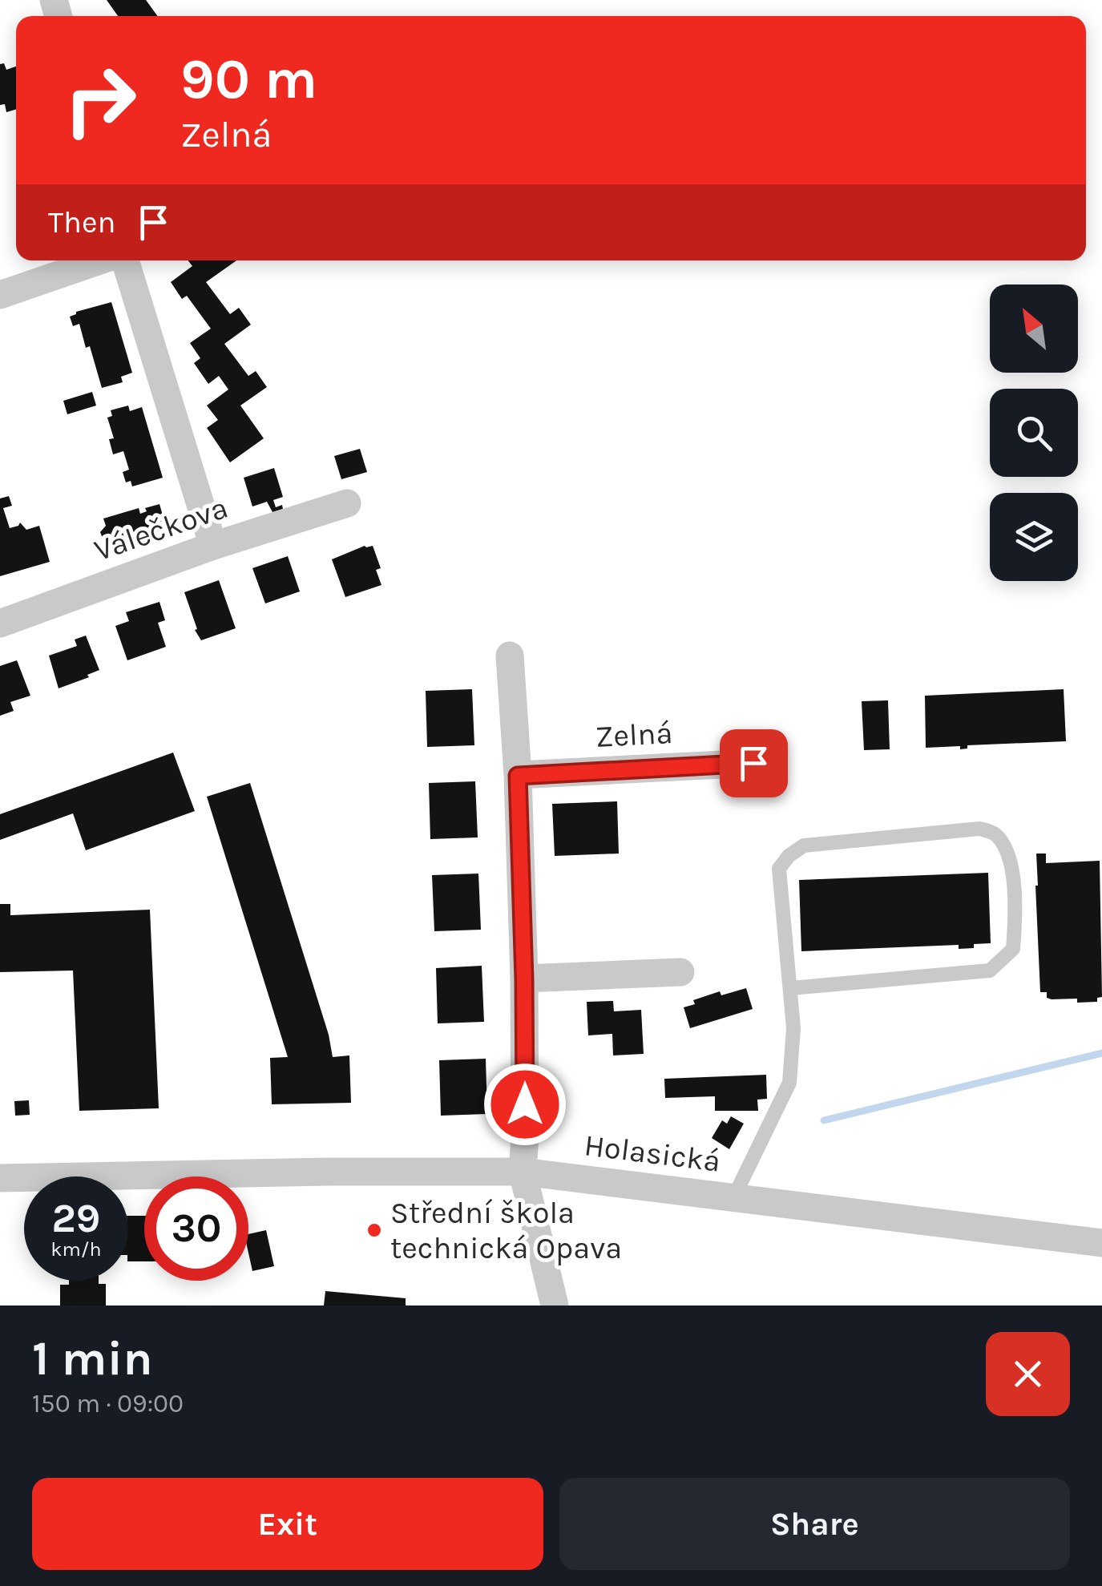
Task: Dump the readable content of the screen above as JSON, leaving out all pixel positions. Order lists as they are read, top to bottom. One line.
{"streets":{"street":["Válečkova","Zelná","Holasická"]},"places":["Střední škola technická Opava"],"north":"top left","page":{"turn":["90 m","Zelná"],"then":"Then","speed":"29 km/h","limit":"30","heading":["1 min","150 m · 09:00"],"buttons":["Exit","Share"]}}
